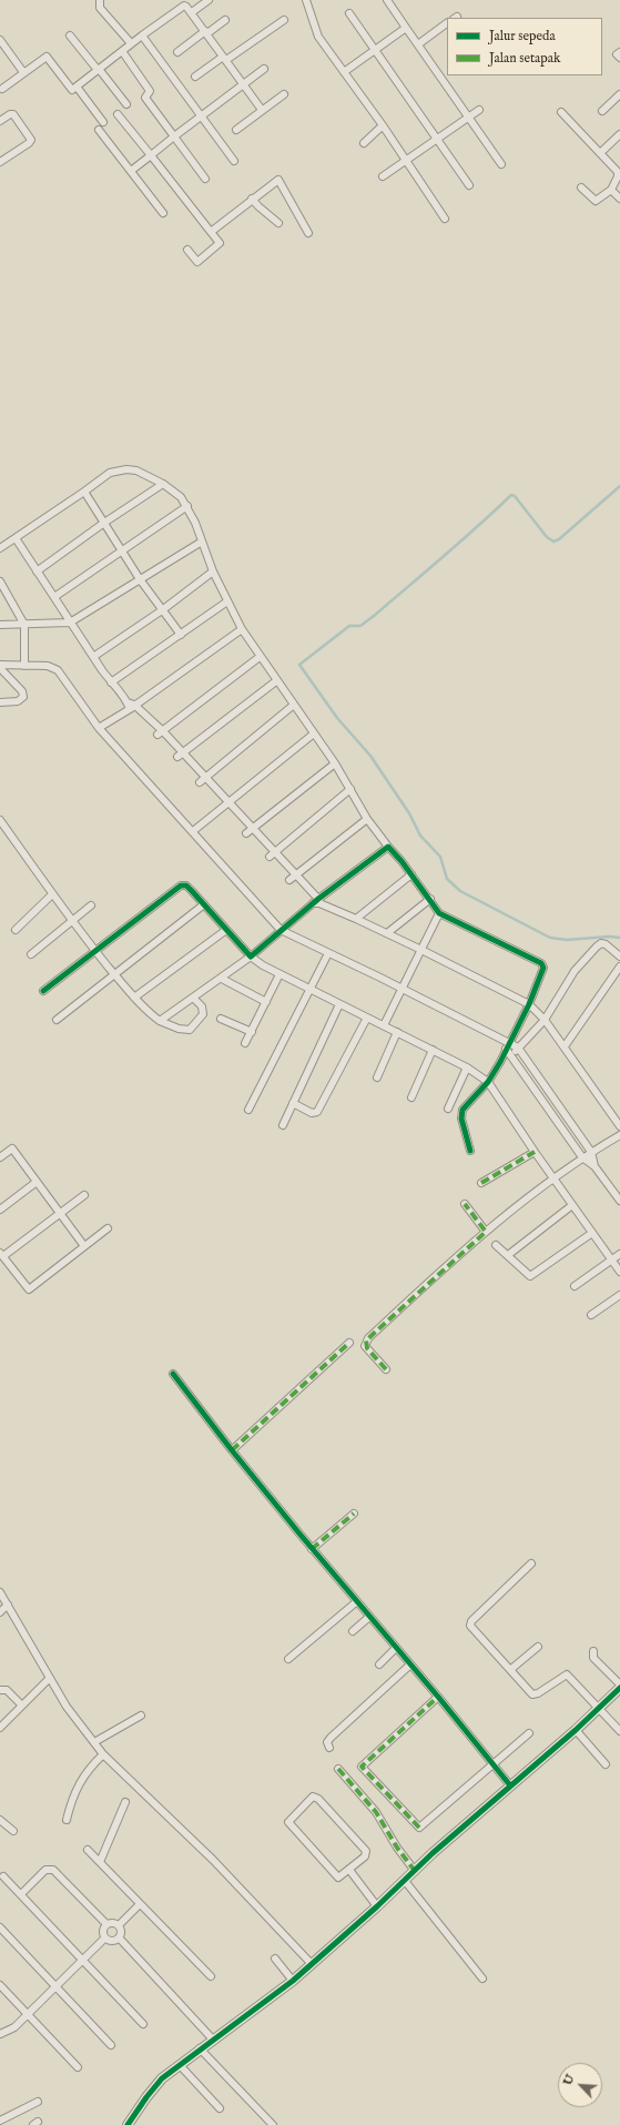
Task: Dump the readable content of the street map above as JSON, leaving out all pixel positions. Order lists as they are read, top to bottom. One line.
{"legend":["Jalur sepeda","Jalan setapak"],"north":"top left"}
